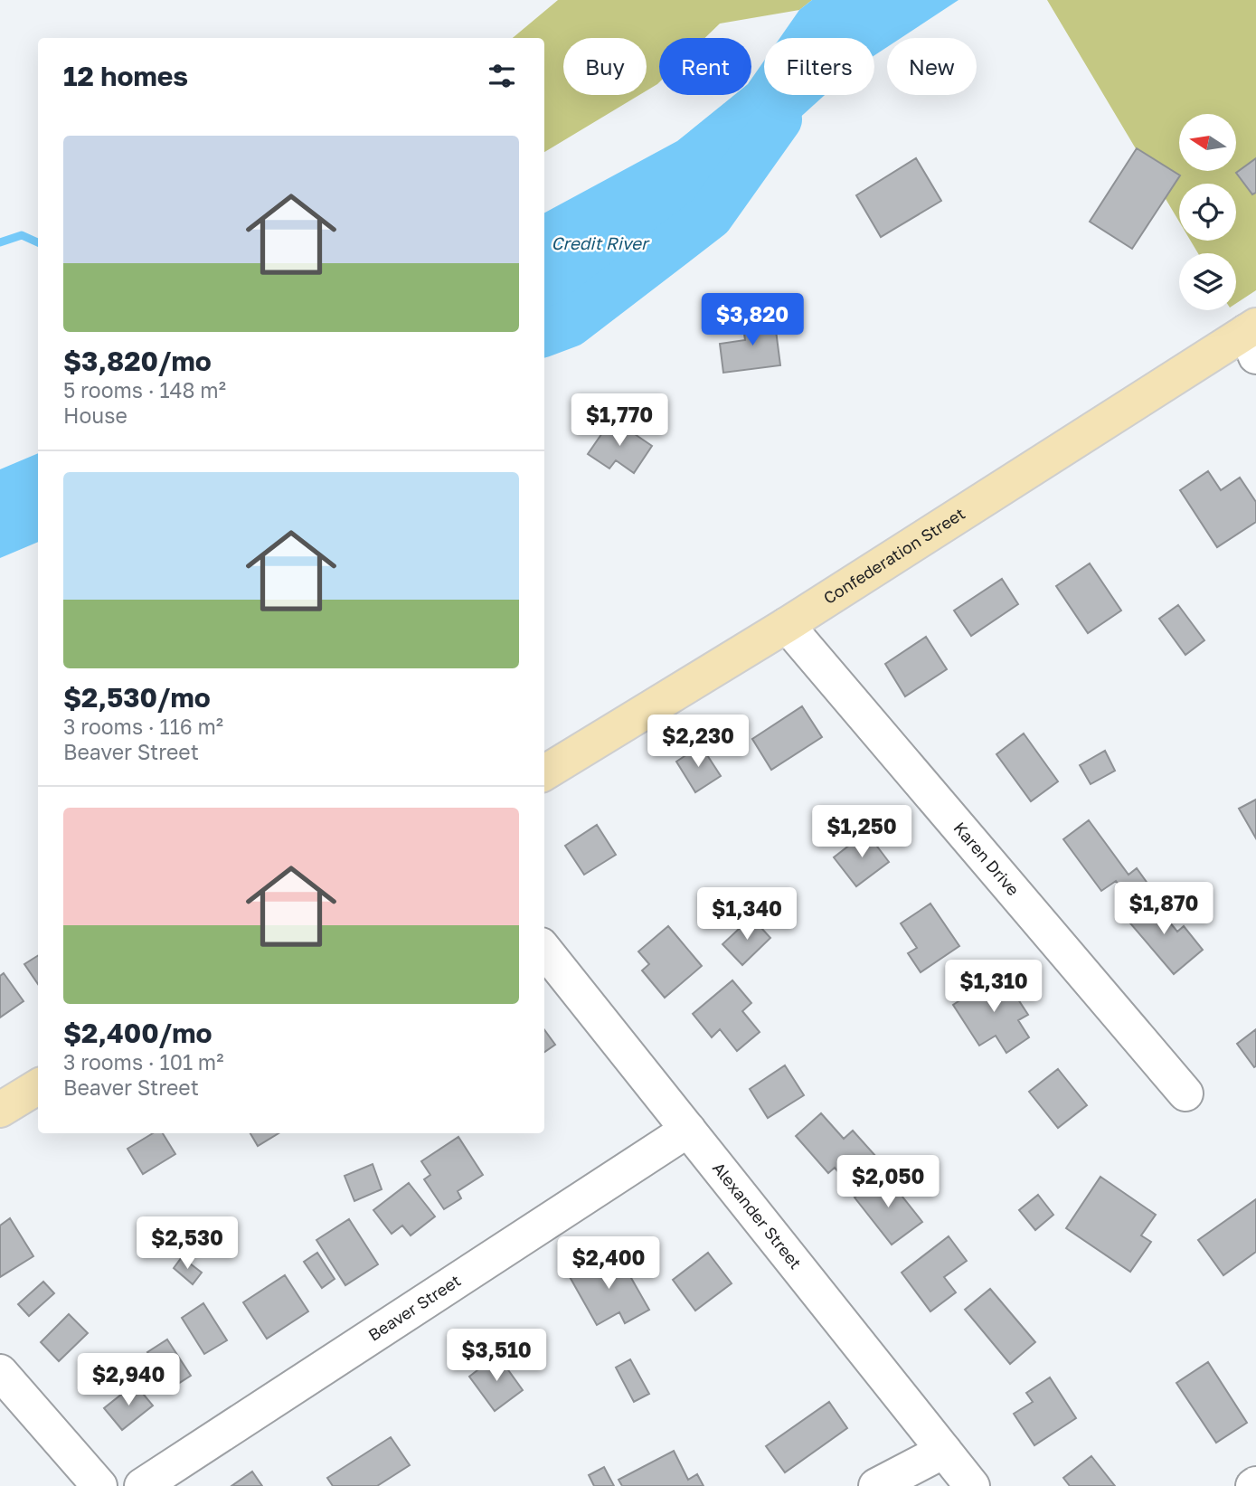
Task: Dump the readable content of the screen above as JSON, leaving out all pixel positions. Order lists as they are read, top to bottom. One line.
{"streets":{"main road":["Confederation Street"],"street":["Karen Drive","Alexander Street","Beaver Street"]},"crossings":[["Confederation Street","Karen Drive"],["Alexander Street","Beaver Street"]],"water":["Credit River"],"north":"left","page":{"chip":["Buy","Rent","Filters","New"],"heading":"12 homes","list":[{"name":"$3,820/mo","note":"5 rooms · 148 m² · House"},{"name":"$2,530/mo","note":"3 rooms · 116 m² · Beaver Street"},{"name":"$2,400/mo","note":"3 rooms · 101 m² · Beaver Street"}],"price":["$3,820","$1,770","$2,230","$1,250","$1,870","$1,340","$1,310","$2,050","$2,530","$2,400","$3,510","$2,940"]}}
